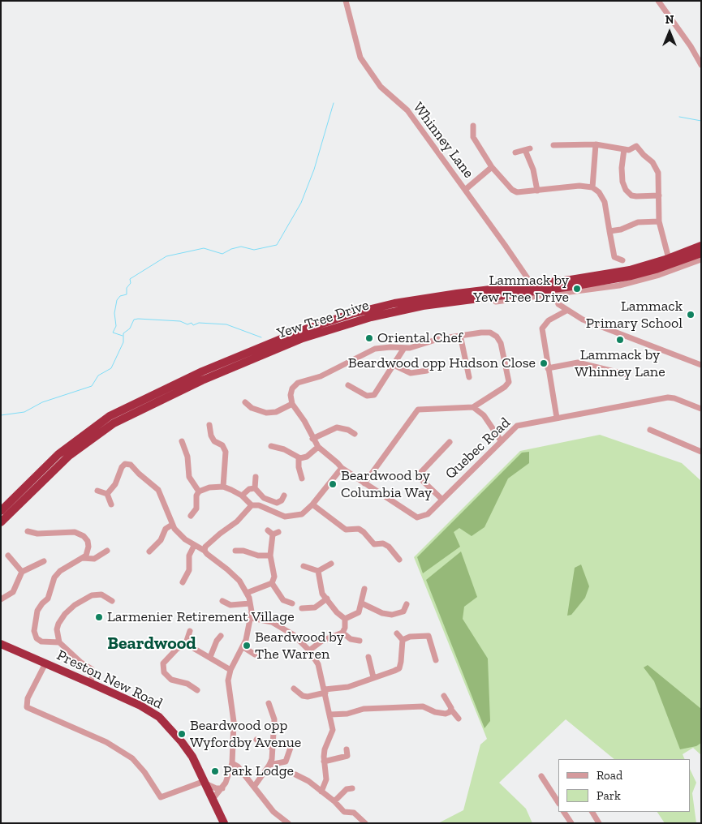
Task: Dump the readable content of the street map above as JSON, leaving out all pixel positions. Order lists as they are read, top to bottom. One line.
{"streets":{"highway":["Yew Tree Drive","Preston New Road"],"street":["Whinney Lane","Quebec Road"]},"crossings":[["Whinney Lane","Yew Tree Drive"]],"districts":["Beardwood"],"places":["Lammack by Yew Tree Drive","Lammack Primary School","Oriental Chef","Lammack by Whinney Lane","Beardwood opp Hudson Close","Beardwood by Columbia Way","Larmenier Retirement Village","Beardwood by The Warren","Beardwood opp Wyfordby Avenue","Park Lodge"],"legend":["Road","Park"],"north":"top"}
